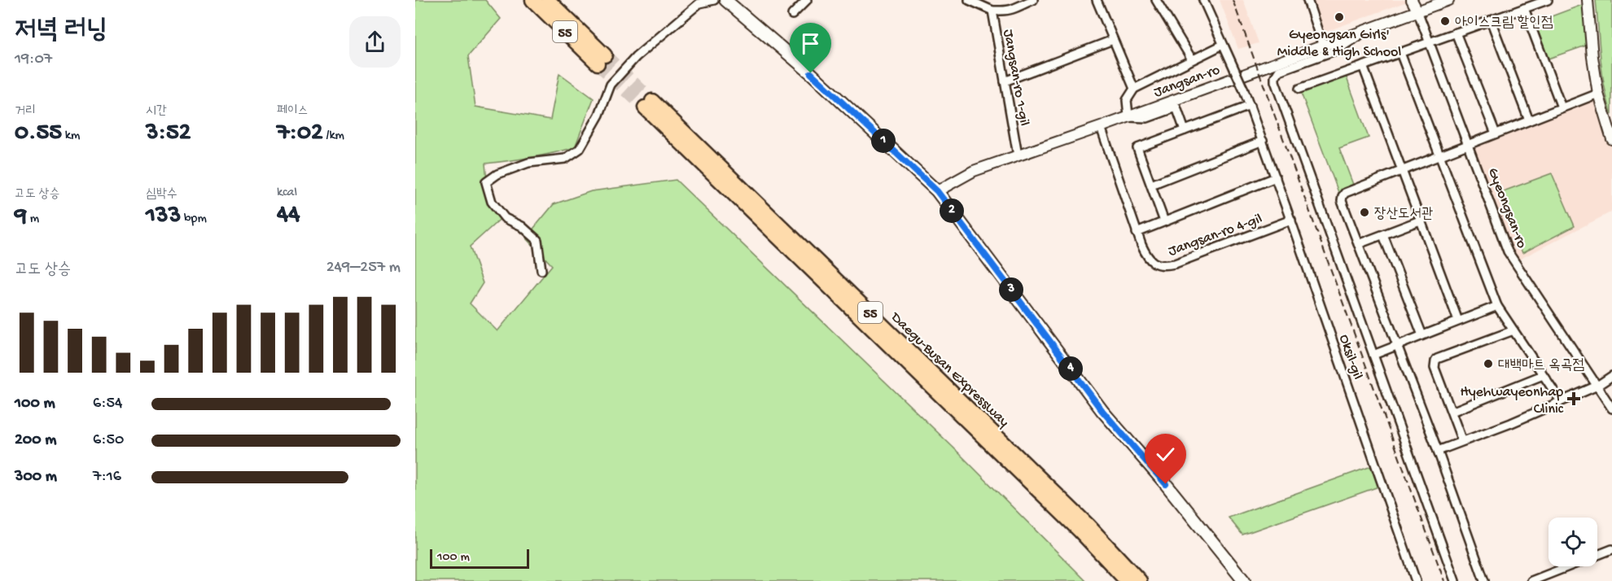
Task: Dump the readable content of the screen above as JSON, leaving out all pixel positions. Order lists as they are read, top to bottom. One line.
{"streets":{"highway":["55","Daegu-Busan Expressway"],"street":["Jangsan-ro 1-gil","Jangsan-ro","Gyeongsan-ro","Jangsan-ro 4-gil","Oksil-gil"]},"crossings":[["Jangsan-ro 1-gil","Jangsan-ro"],["Jangsan-ro","Gyeongsan-ro"],["Jangsan-ro","Jangsan-ro 4-gil"],["Jangsan-ro 4-gil","Oksil-gil"]],"places":{"other":["Gyeongsan Girls' Middle & High School","아이스크림 할인점","장산도서관","대백마트 옥곡점"],"health":["Hyehwayeonhap Clinic"]},"scale_bar":"100 m","page":{"heading":["저녁 러닝","19:07"],"stats":[["거리","0.55 km"],["시간","3:52"],["페이스","7:02 /km"],["고도 상승","9 m"],["심박수","133 bpm"],["kcal","44"]],"pins":["1","2","3","4"],"chart":["고도 상승","249–257 m"],"list":[{"name":"100 m","note":"6:54"},{"name":"200 m","note":"6:50"},{"name":"300 m","note":"7:16"}],"scale":"100 m"}}
